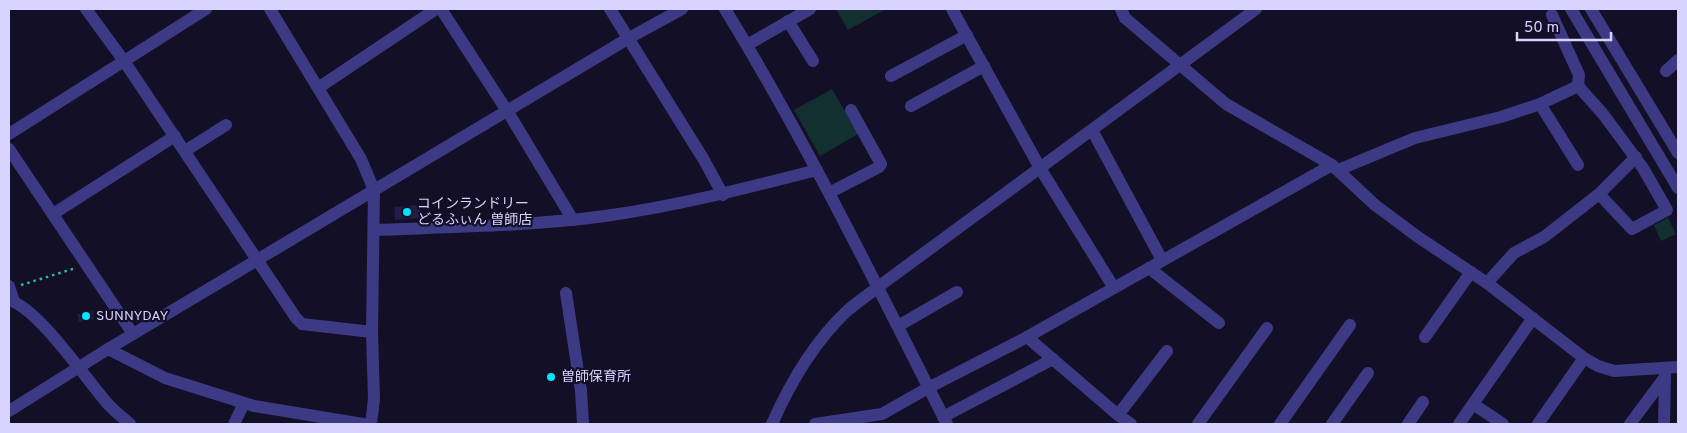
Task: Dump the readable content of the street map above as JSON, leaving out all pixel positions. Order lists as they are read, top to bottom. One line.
{"places":["コインランドリー どるふぃん 曽師店","SUNNYDAY","曽師保育所"],"scale_bar":"50 m"}
